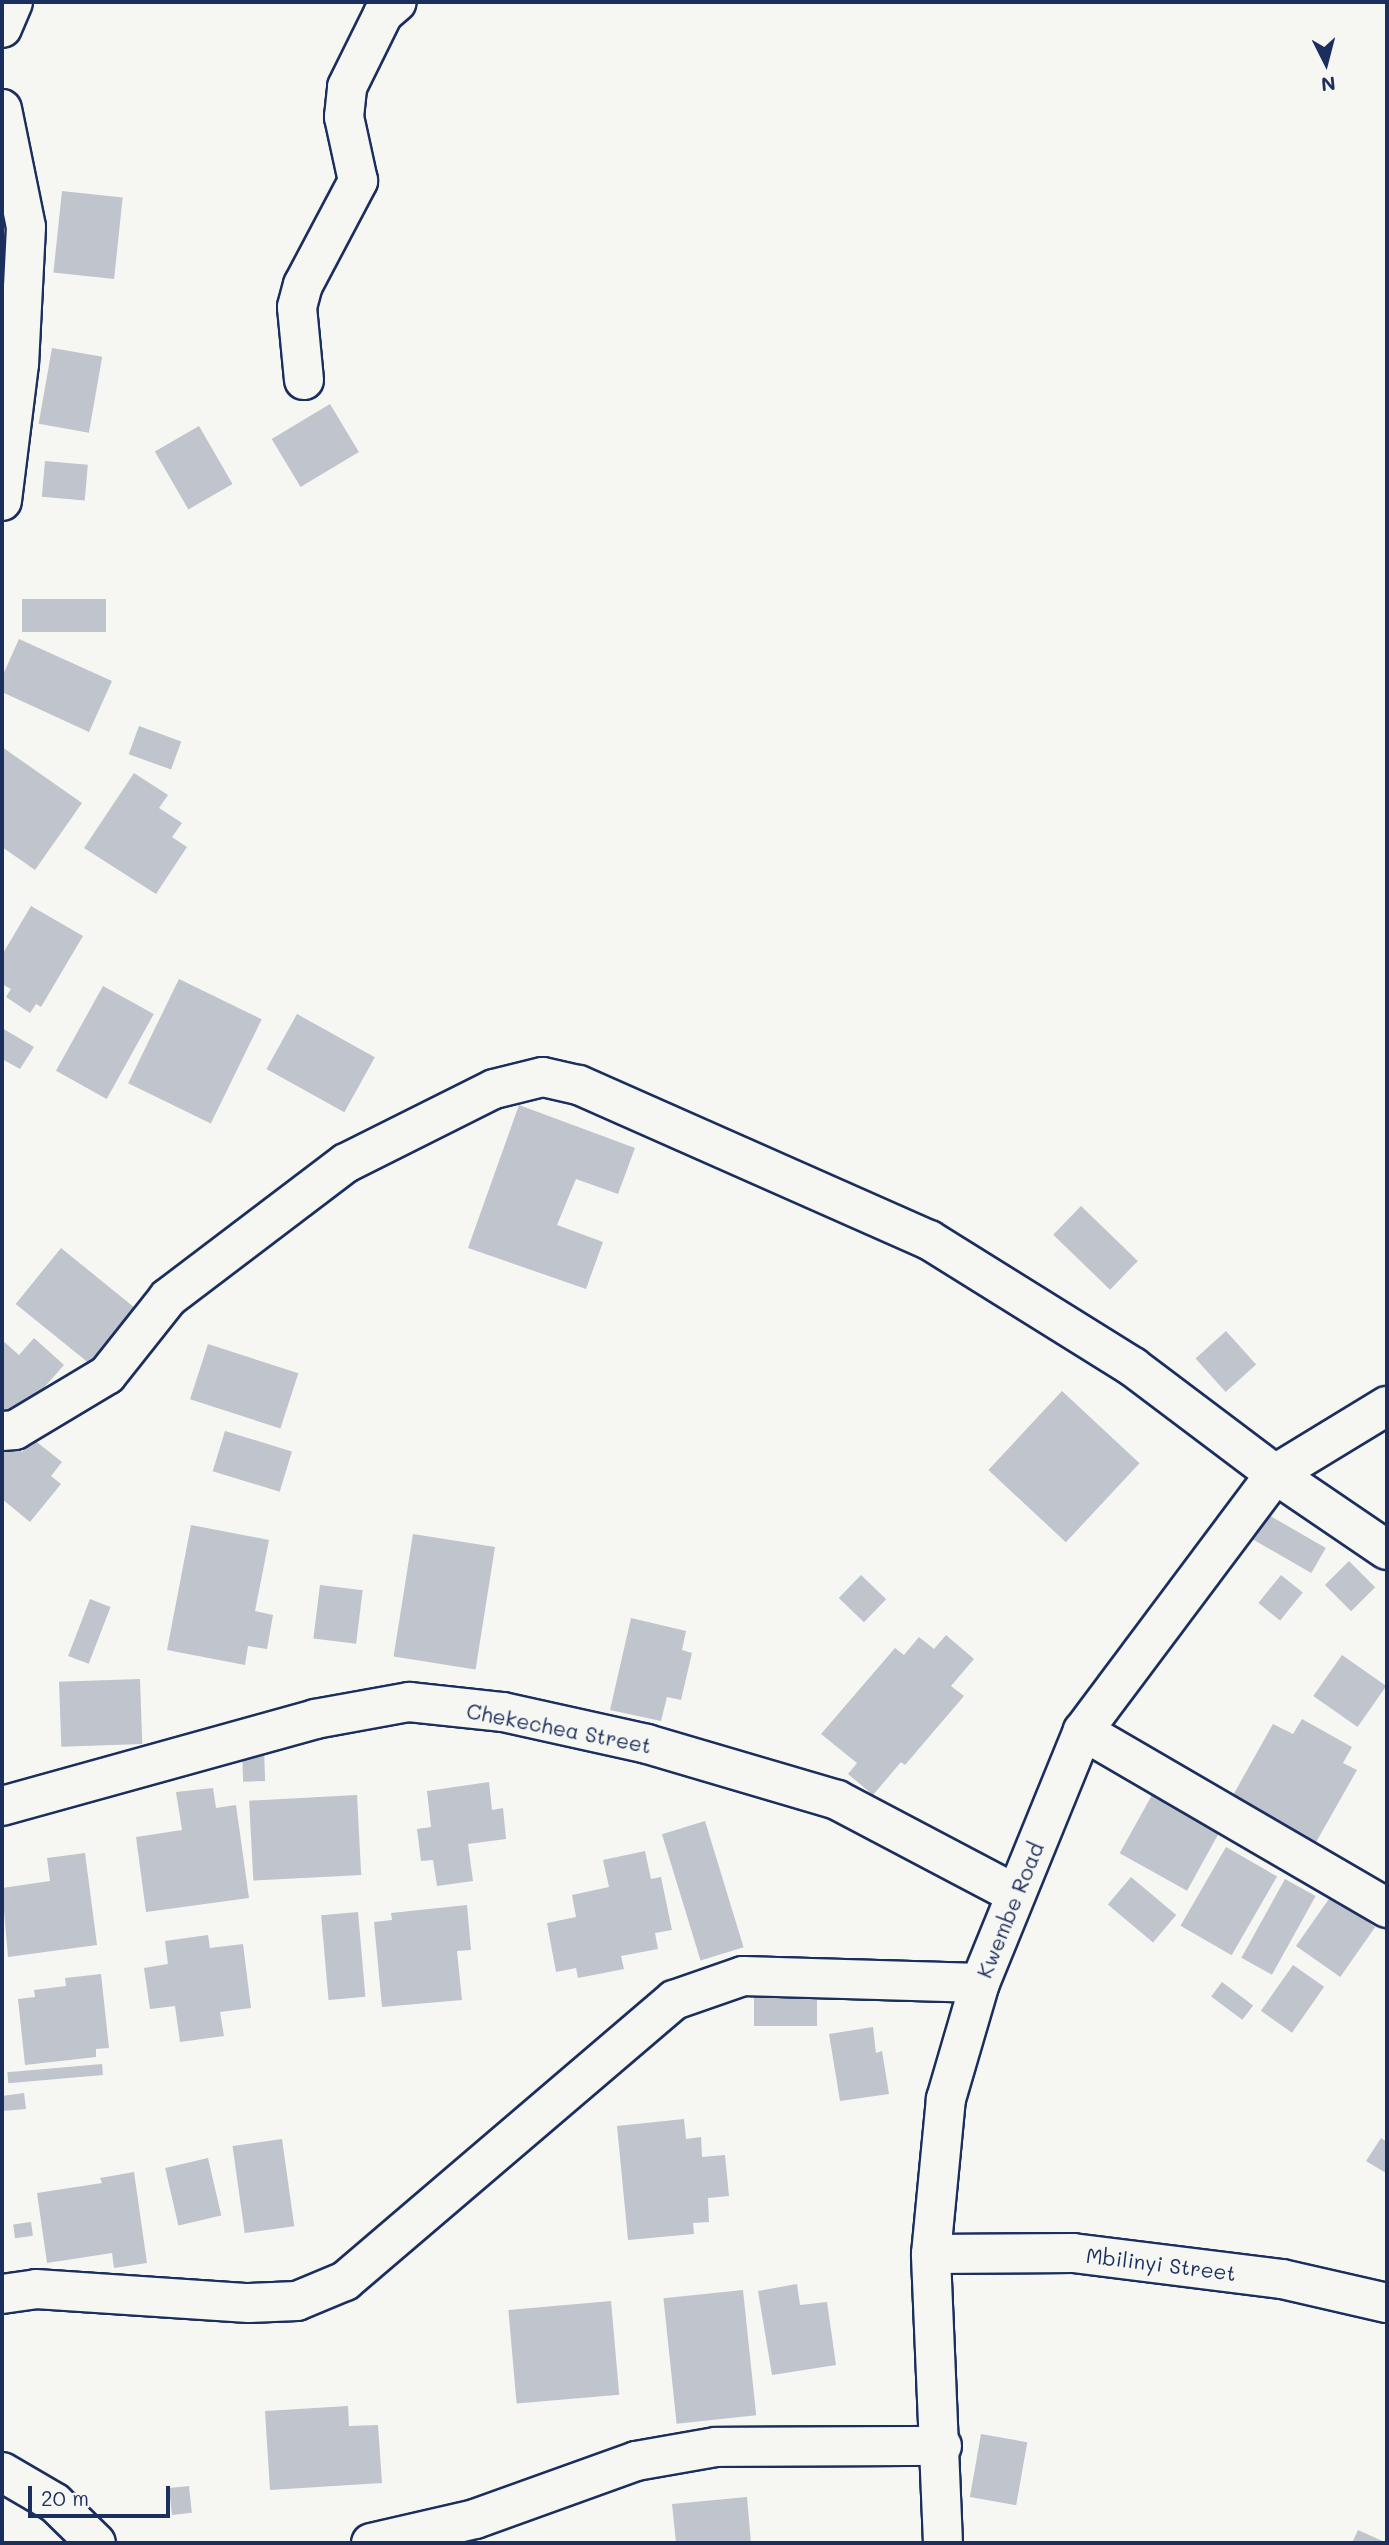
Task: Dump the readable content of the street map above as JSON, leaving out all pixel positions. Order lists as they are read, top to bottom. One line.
{"streets":{"street":["Chekechea Street","Kwembe Road","Mbilinyi Street"]},"crossings":[["Chekechea Street","Kwembe Road"],["Kwembe Road","Mbilinyi Street"]],"scale_bar":"20 m","north":"bottom"}
